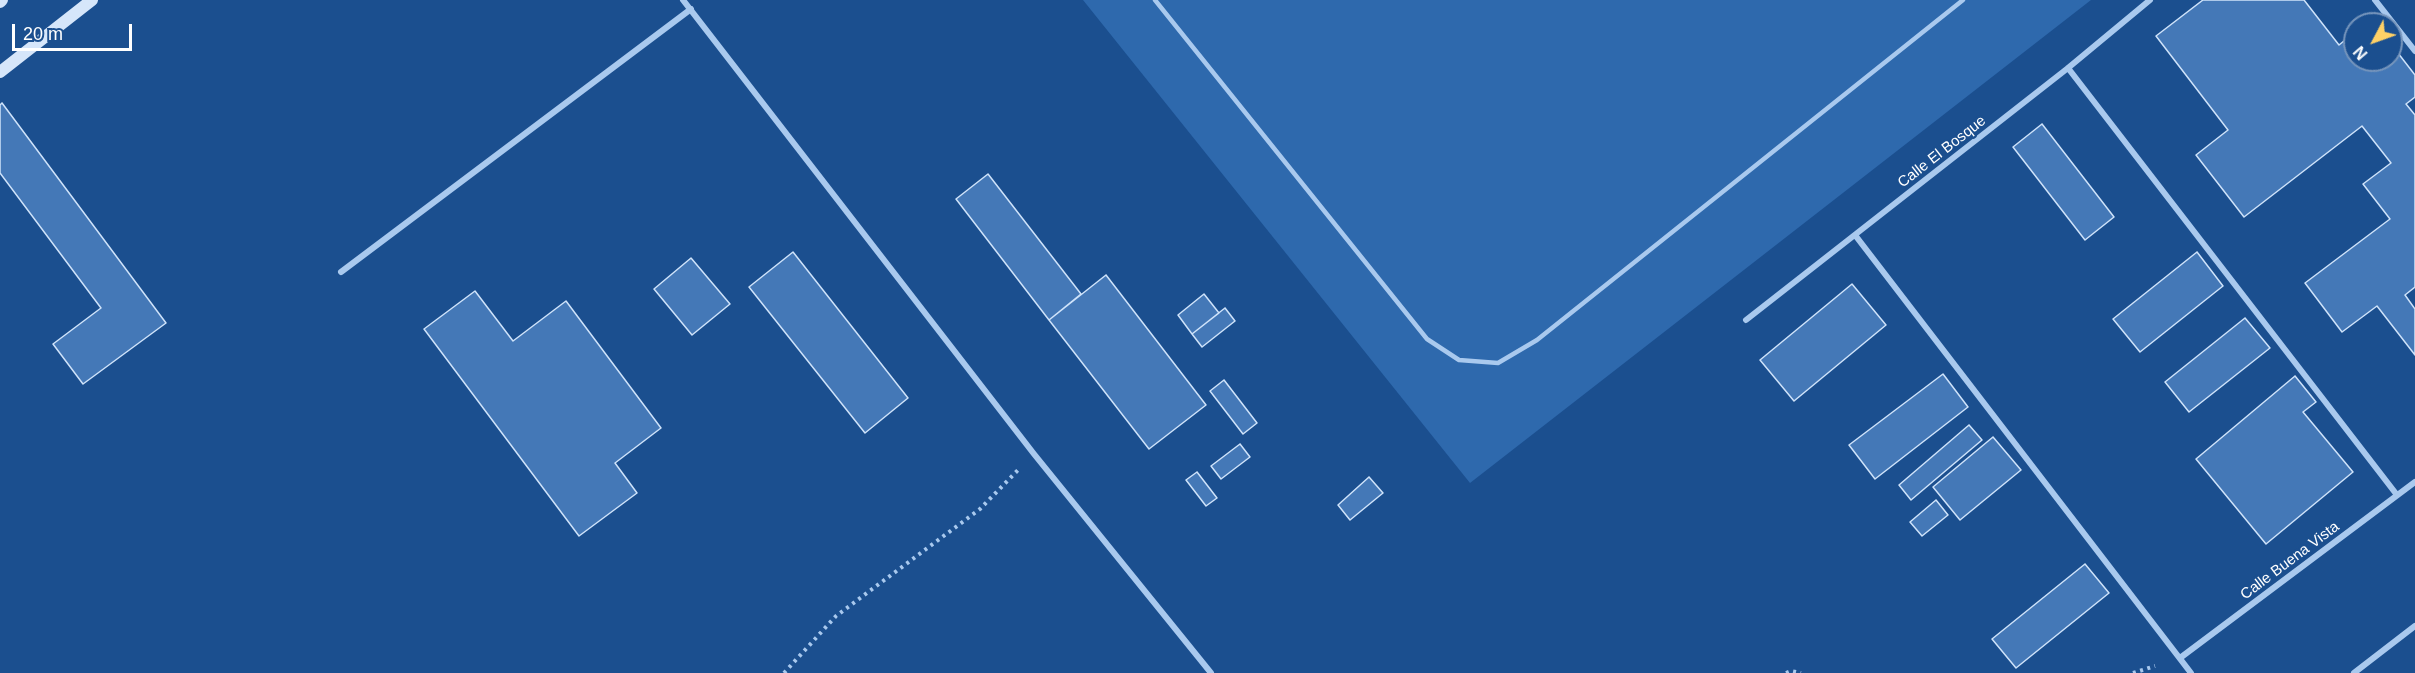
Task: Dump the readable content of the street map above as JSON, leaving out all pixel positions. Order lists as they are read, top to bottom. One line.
{"streets":{"street":["Calle El Bosque","Calle Buena Vista"]},"scale_bar":"20 m","north":"bottom left"}
